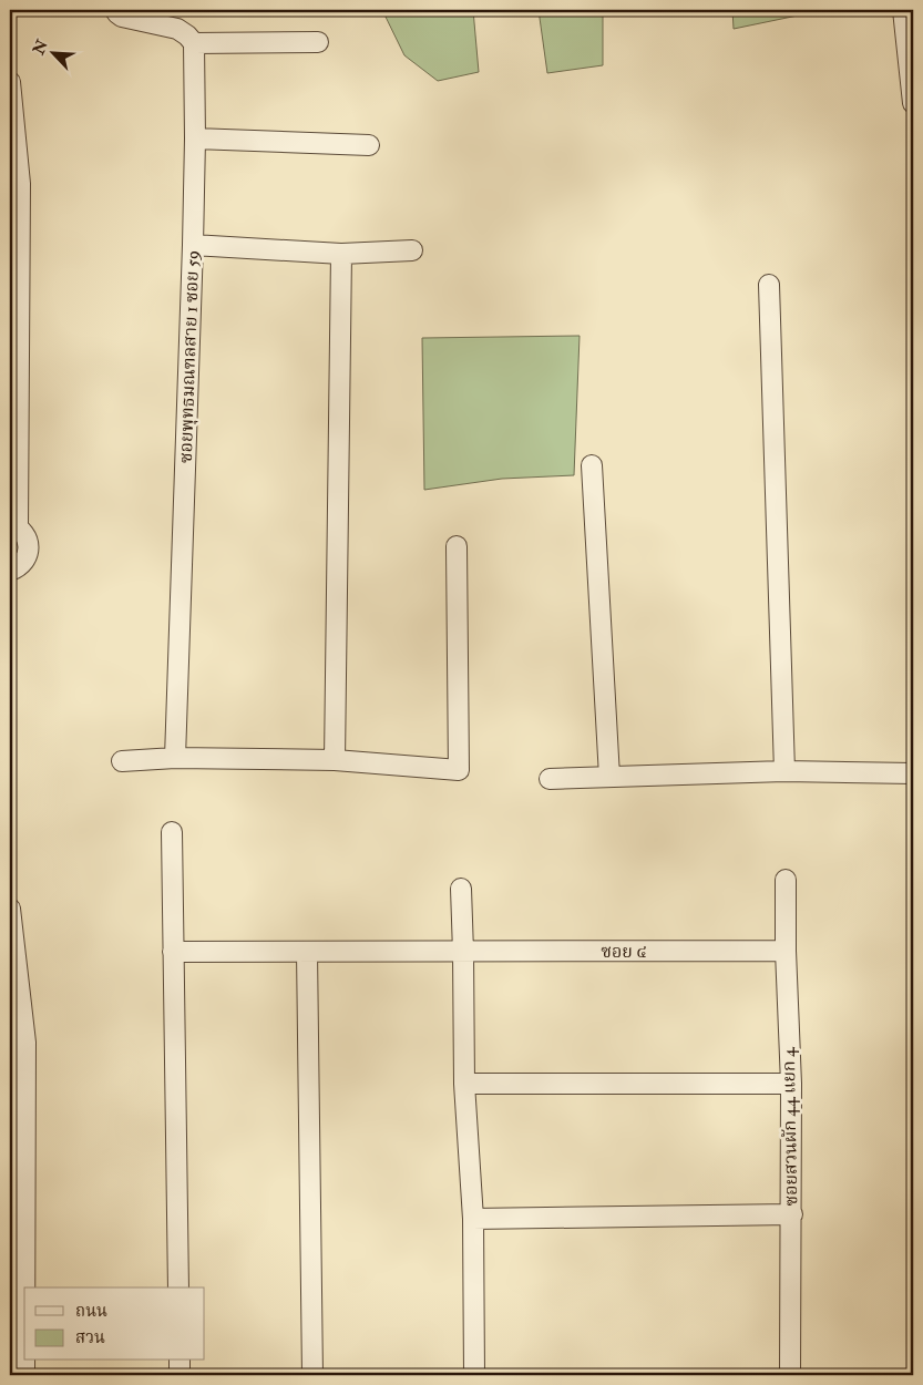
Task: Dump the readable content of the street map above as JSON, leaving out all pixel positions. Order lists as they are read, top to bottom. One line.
{"streets":{"street":["ซอยพุทธมณฑลสาย 1 ซอย 59","ซอย ๔","ซอยสวนผัก 44 แยก 4"]},"crossings":[["ซอย ๔","ซอยสวนผัก 44 แยก 4"]],"legend":["ถนน","สวน"],"north":"top left"}
